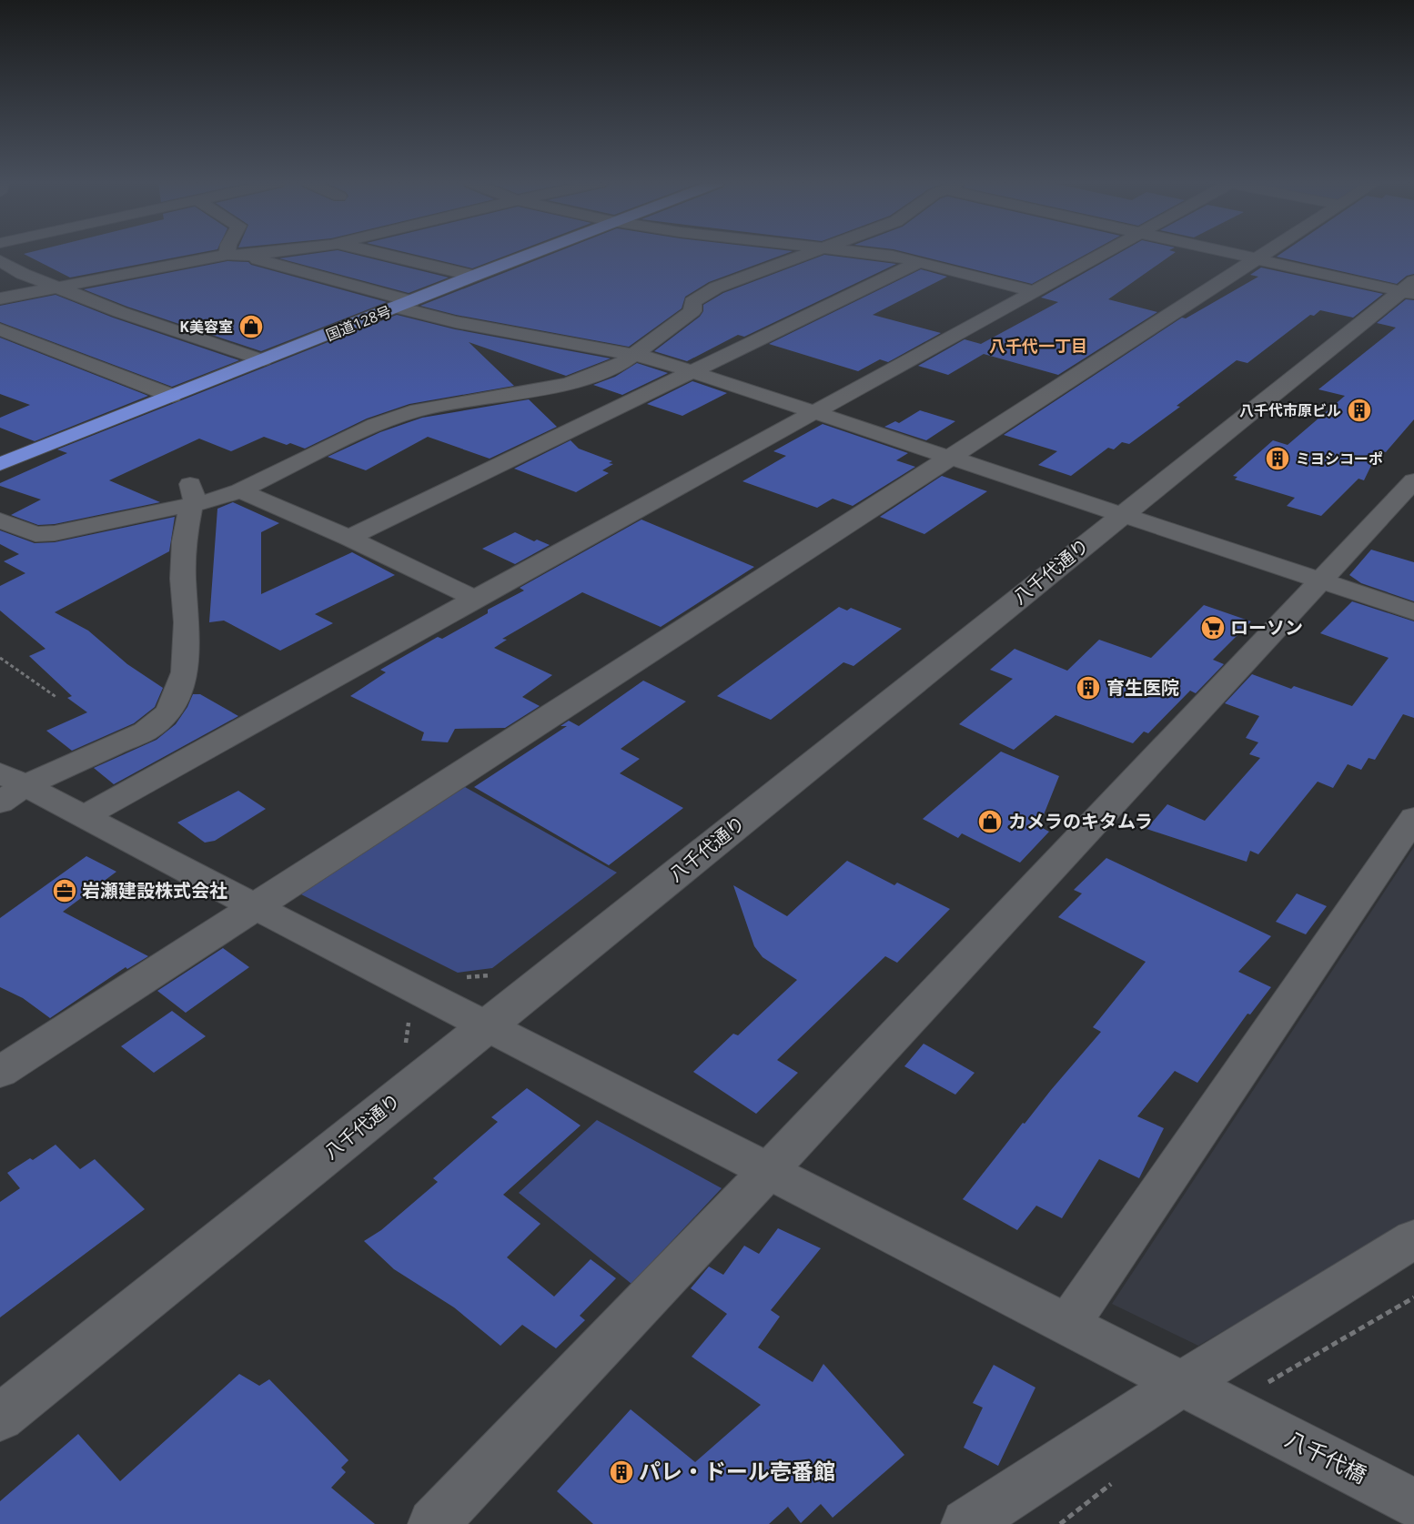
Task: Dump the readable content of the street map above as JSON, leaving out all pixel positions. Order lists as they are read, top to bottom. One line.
{"streets":{"highway":["国道128号"],"street":["八千代通り","八千代橋"]},"crossings":[["八千代通り","八千代橋"]],"districts":["八千代一丁目"],"places":{"shop":["K美容室","カメラのキタムラ"],"building":["八千代市原ビル","ミヨシコーポ","育生医院","パレ・ドール壱番館"],"supermarket":["ローソン"],"office":["岩瀬建設株式会社"]}}
